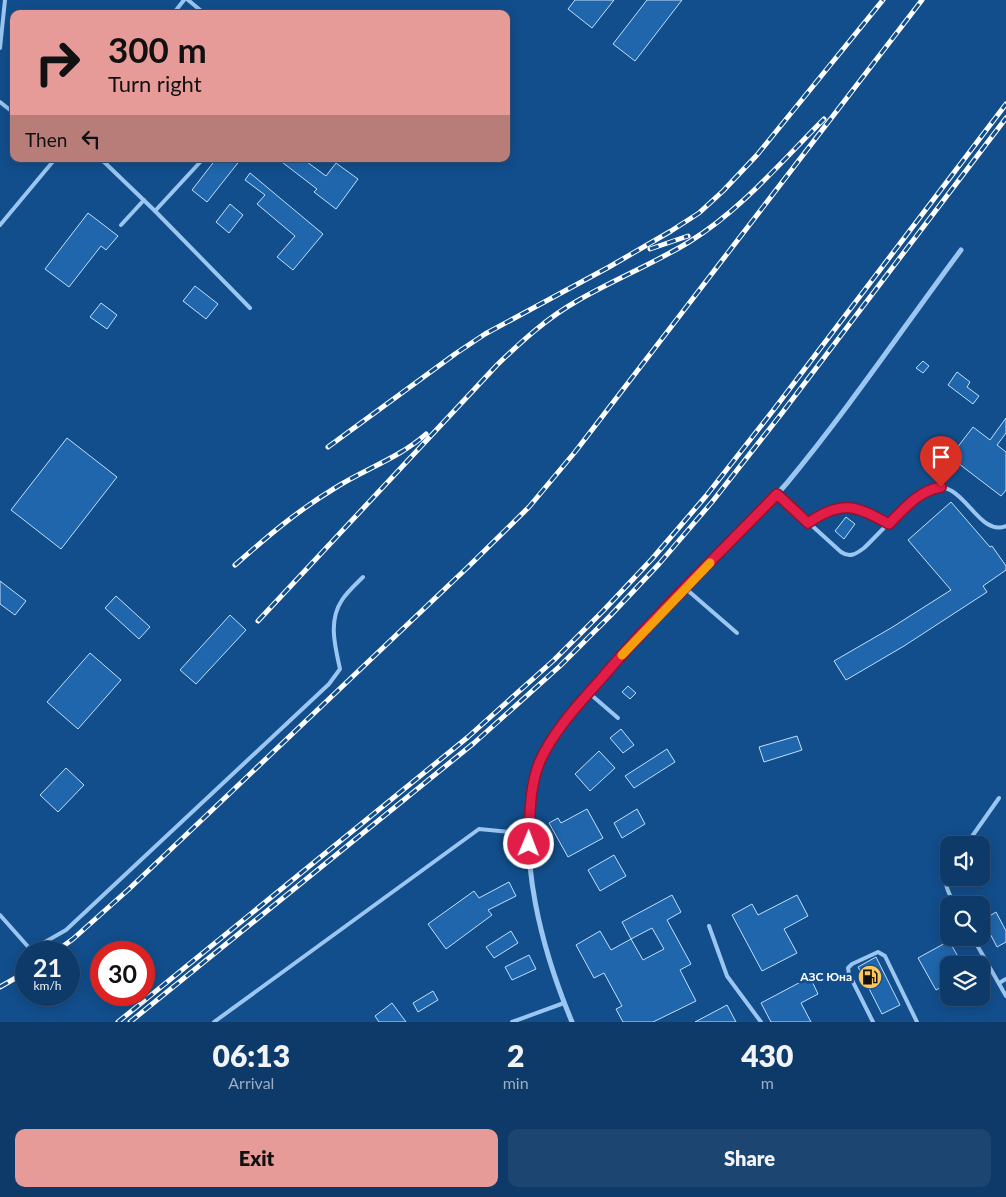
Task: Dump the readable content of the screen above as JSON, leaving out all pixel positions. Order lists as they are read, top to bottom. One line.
{"places":{"fuel station":["АЗС Юна"]},"page":{"turn":["300 m","Turn right"],"then":"Then","speed":"21 km/h","limit":"30","eta":["06:13","Arrival","2","min","430","m"],"buttons":["Exit","Share"]}}
